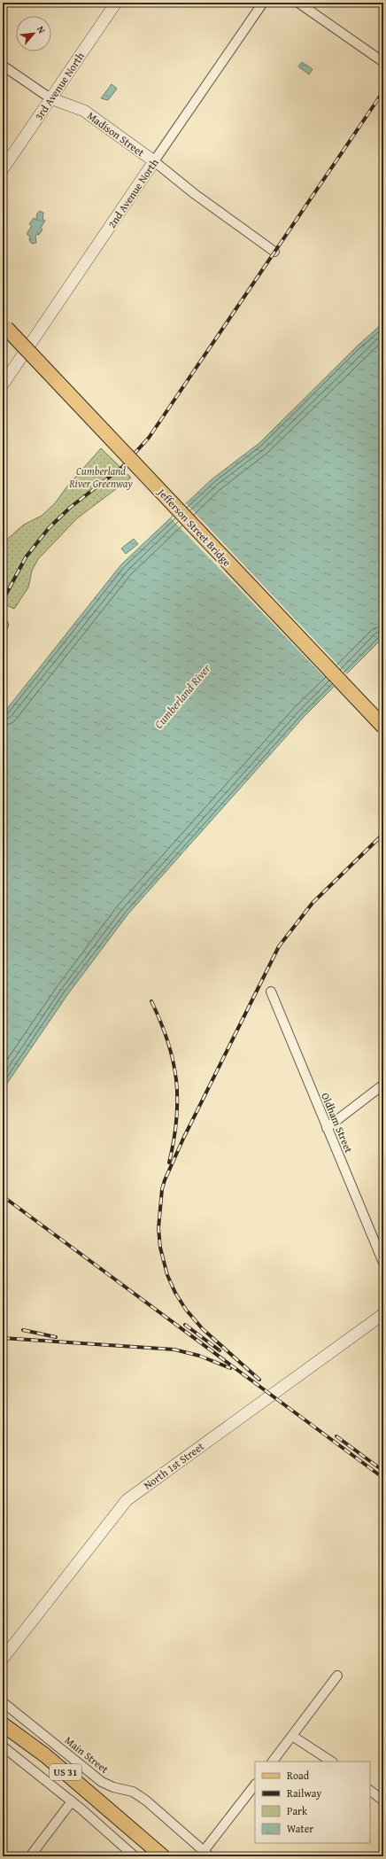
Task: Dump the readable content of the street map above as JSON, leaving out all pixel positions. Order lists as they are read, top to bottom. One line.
{"streets":{"main road":["Jefferson Street Bridge","US 31"],"street":["3rd Avenue North","Madison Street","2nd Avenue North","Oldham Street","North 1st Street","Main Street"]},"crossings":[["3rd Avenue North","Madison Street"],["Madison Street","2nd Avenue North"]],"water":["Cumberland River"],"parks":["Cumberland River Greenway"],"legend":["Road","Railway","Park","Water"],"north":"top right"}
